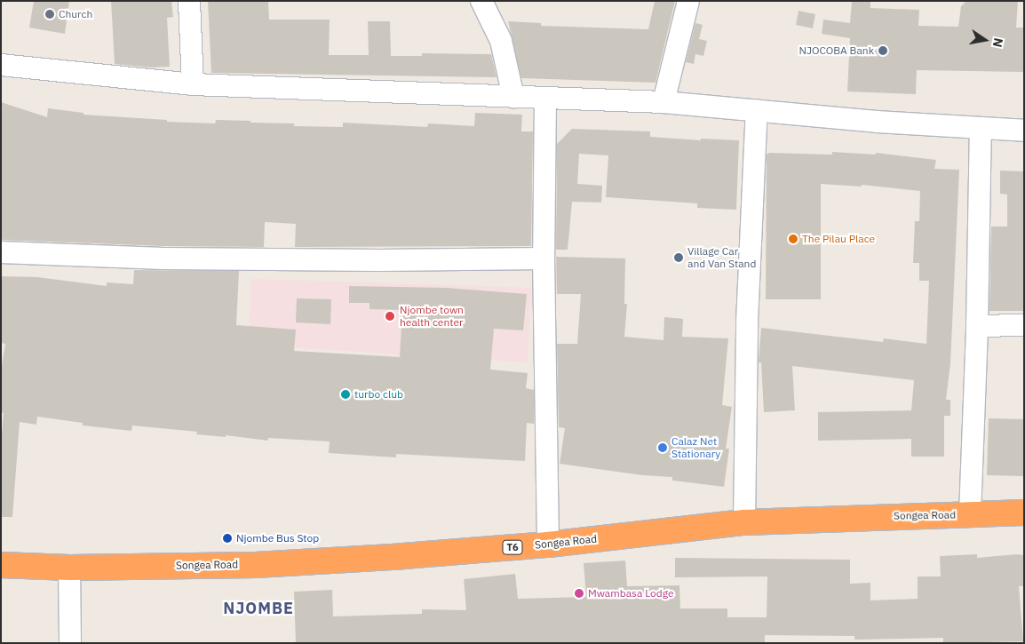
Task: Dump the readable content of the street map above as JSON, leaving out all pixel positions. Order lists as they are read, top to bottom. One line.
{"streets":{"highway":["Songea Road","T6"]},"districts":["NJOMBE"],"places":["Church","NJOCOBA Bank","The Pilau Place","Village Car and Van Stand","Njombe town health center","turbo club","Calaz Net Stationary","Njombe Bus Stop","Mwambasa Lodge"],"north":"right"}
